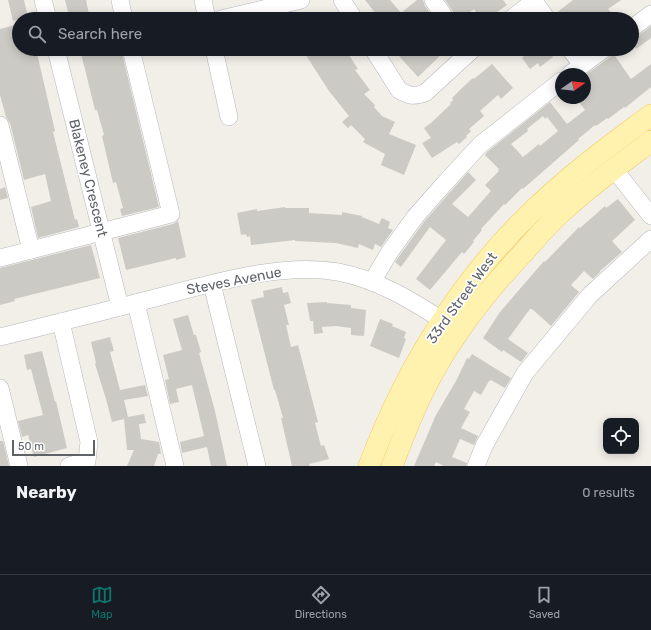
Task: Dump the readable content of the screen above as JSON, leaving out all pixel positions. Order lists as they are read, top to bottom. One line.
{"streets":{"main road":["33rd Street West"],"street":["Blakeney Crescent","Steves Avenue"]},"crossings":[["Blakeney Crescent","Steves Avenue"],["Steves Avenue","33rd Street West"]],"scale_bar":"50 m","north":"right","page":{"search":"Search here","scale":"50 m","heading":["Nearby","0 results"],"nav":["Map","Directions","Saved"]}}
